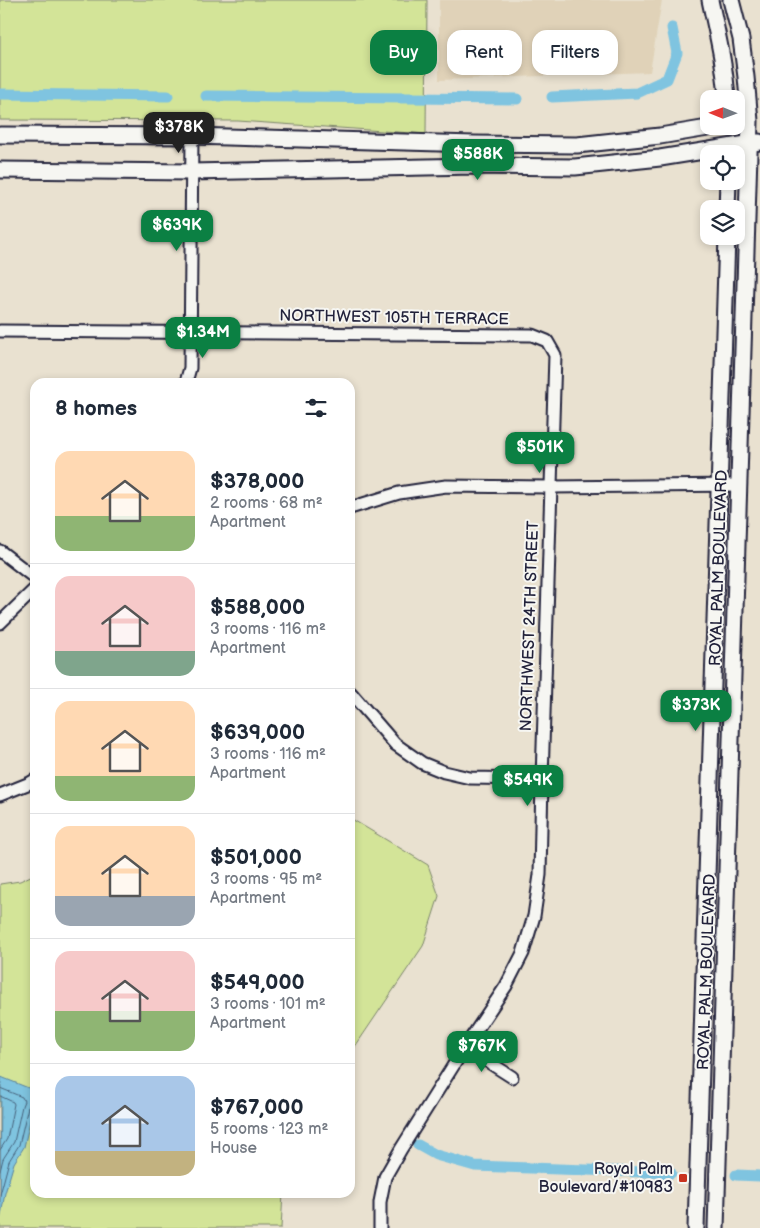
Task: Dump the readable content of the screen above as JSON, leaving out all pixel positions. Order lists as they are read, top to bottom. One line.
{"streets":{"main road":["ROYAL PALM BOULEVARD"],"street":["NORTHWEST 105TH TERRACE","NORTHWEST 24TH STREET"]},"crossings":[["NORTHWEST 105TH TERRACE","NORTHWEST 24TH STREET"]],"places":{"transit":["Royal Palm Boulevard/#10983"]},"north":"left","page":{"chip":["Buy","Rent","Filters"],"price":["$378K","$588K","$639K","$1.34M","$501K","$373K","$549K","$767K"],"heading":"8 homes","list":[{"name":"$378,000","note":"2 rooms · 68 m² · Apartment"},{"name":"$588,000","note":"3 rooms · 116 m² · Apartment"},{"name":"$639,000","note":"3 rooms · 116 m² · Apartment"},{"name":"$501,000","note":"3 rooms · 95 m² · Apartment"},{"name":"$549,000","note":"3 rooms · 101 m² · Apartment"},{"name":"$767,000","note":"5 rooms · 123 m² · House"}]}}
